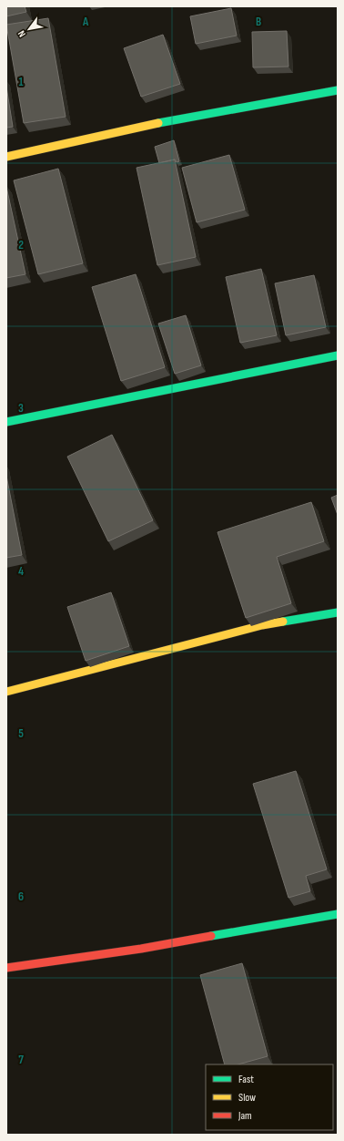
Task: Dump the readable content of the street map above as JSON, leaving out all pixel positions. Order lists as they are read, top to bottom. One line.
{"legend":["Fast","Slow","Jam"],"north":"bottom left","grid":{"columns":["A","B"],"rows":["1","2","3","4","5","6","7"]}}
